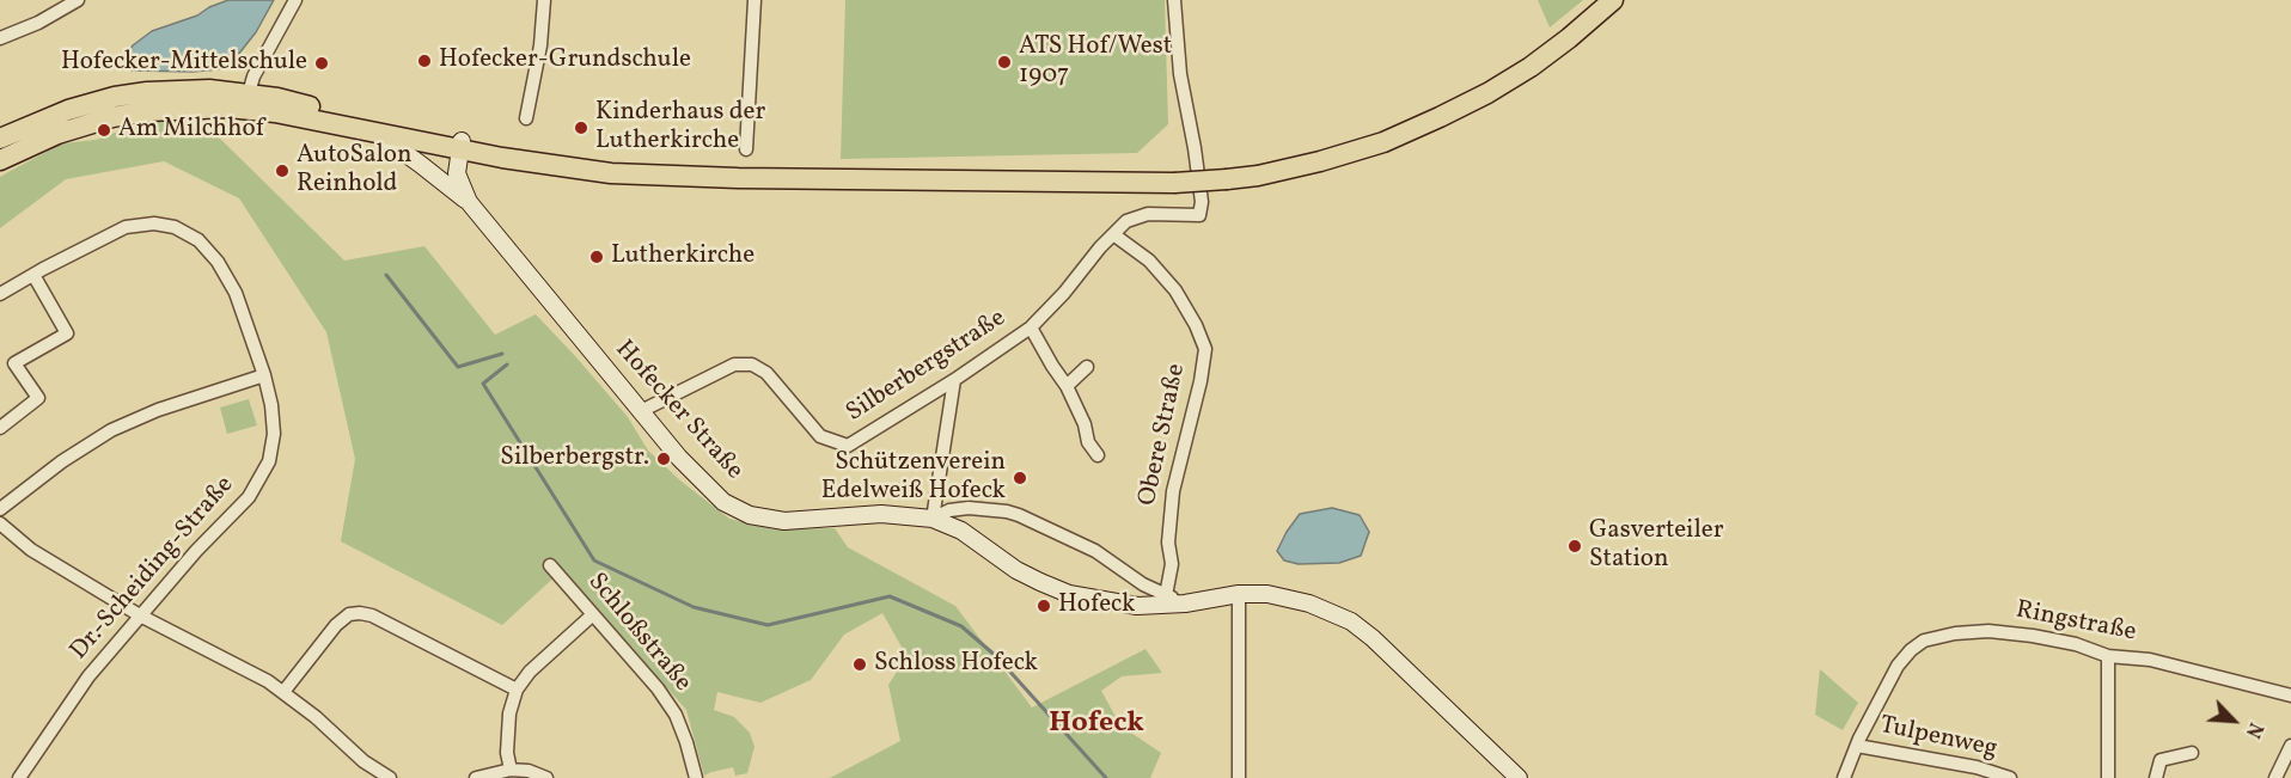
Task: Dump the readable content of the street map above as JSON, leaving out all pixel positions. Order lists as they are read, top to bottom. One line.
{"streets":{"main road":["Hofecker Straße"],"street":["Silberbergstraße","Obere Straße","Dr.-Scheiding-Straße","Ringstraße","Schloßstraße","Tulpenweg"]},"crossings":[["Silberbergstraße","Hofecker Straße"],["Silberbergstraße","Obere Straße"],["Ringstraße","Tulpenweg"]],"districts":["Hofeck"],"places":["Hofecker-Grundschule","ATS Hof/West 1907","Hofecker-Mittelschule","Kinderhaus der Lutherkirche","Am Milchhof","AutoSalon Reinhold","Lutherkirche","Silberbergstr.","Schützenverein Edelweiß Hofeck","Gasverteiler Station","Hofeck","Schloss Hofeck"],"north":"bottom right"}
